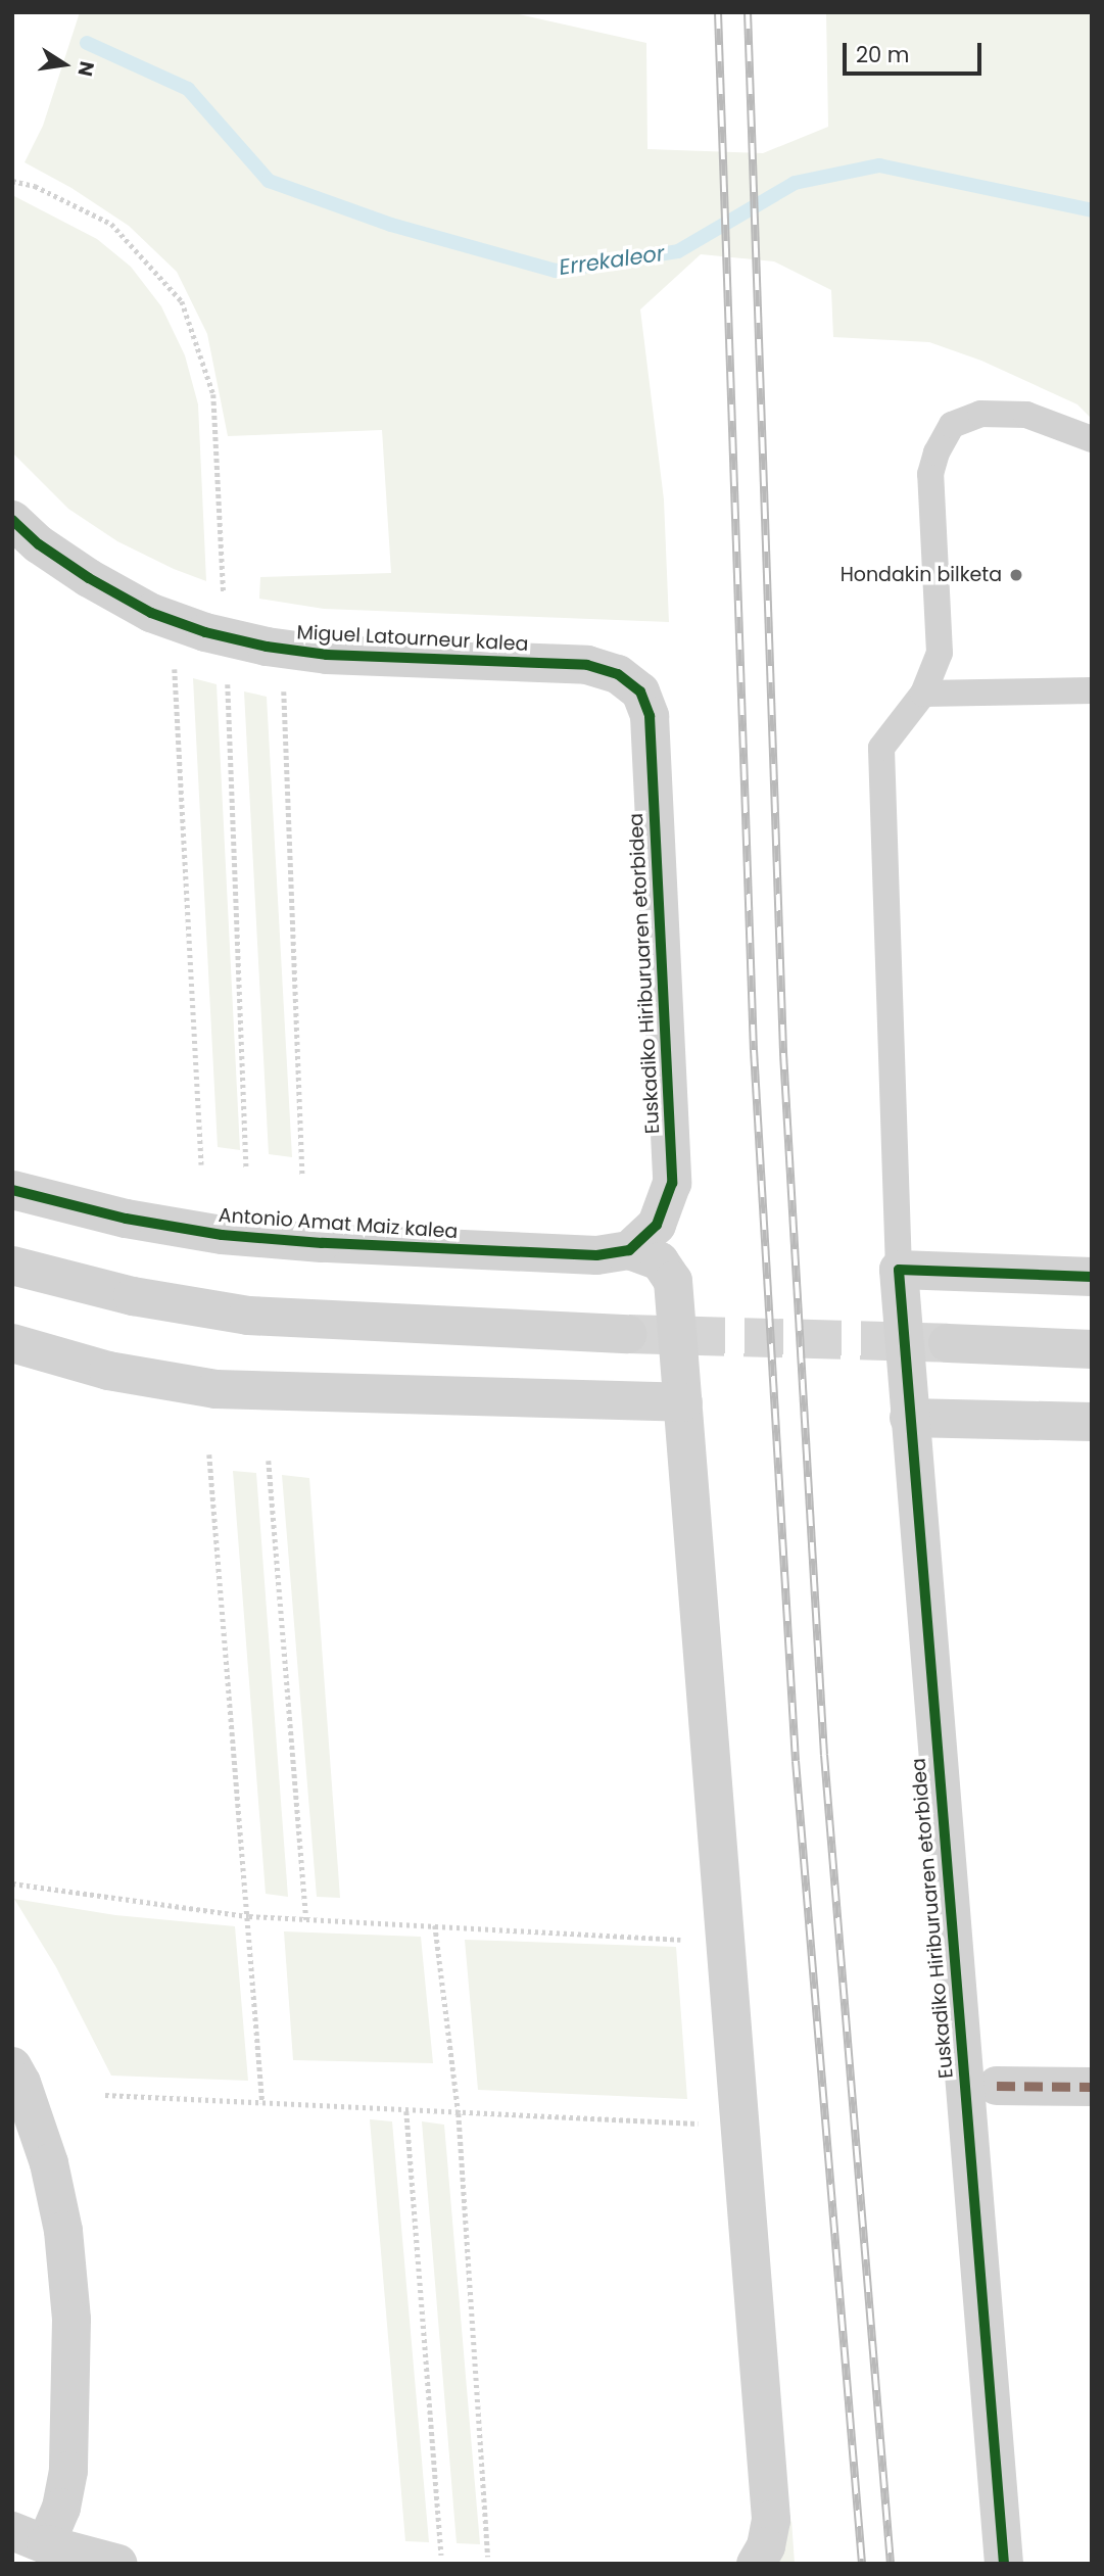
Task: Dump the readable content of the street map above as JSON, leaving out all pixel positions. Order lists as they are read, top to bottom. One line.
{"streets":{"street":["Miguel Latourneur kalea","Euskadiko Hiriburuaren etorbidea","Antonio Amat Maiz kalea"]},"crossings":[["Miguel Latourneur kalea","Euskadiko Hiriburuaren etorbidea"],["Euskadiko Hiriburuaren etorbidea","Antonio Amat Maiz kalea"]],"water":["Errekaleor"],"places":["Hondakin bilketa"],"scale_bar":"20 m","north":"right"}
